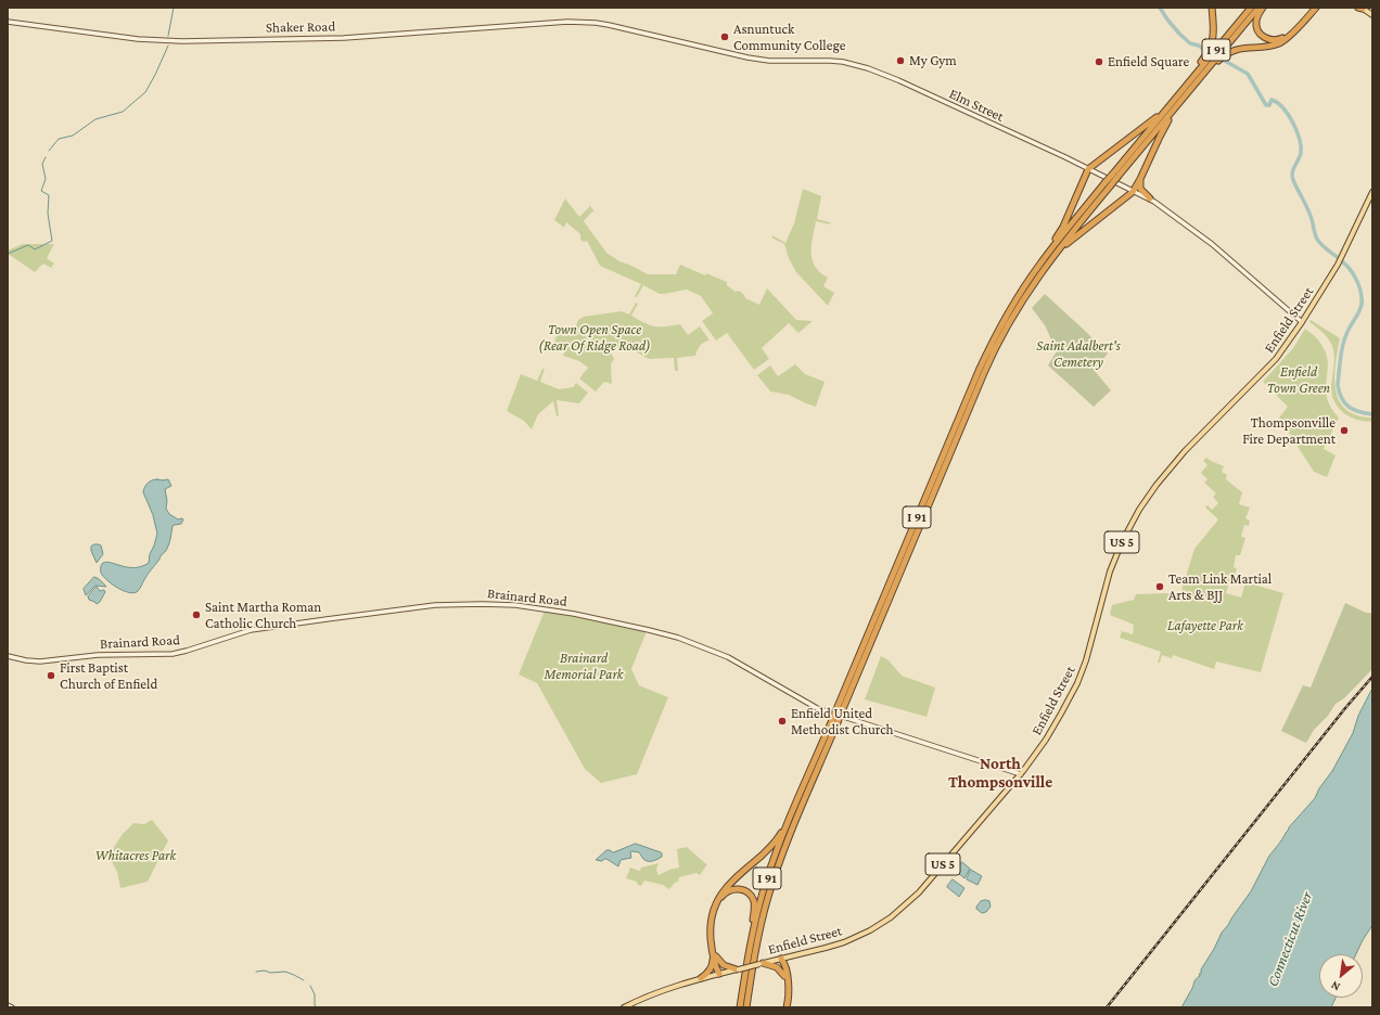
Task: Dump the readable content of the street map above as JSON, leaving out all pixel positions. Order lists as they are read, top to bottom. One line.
{"streets":{"highway":["I 91"],"main road":["Shaker Road","Elm Street","Enfield Street","US 5","Brainard Road"]},"crossings":[["Shaker Road","Elm Street"],["Elm Street","Enfield Street"],["Enfield Street","Brainard Road"]],"districts":["North Thompsonville"],"water":["Connecticut River"],"parks":["Town Open Space (Rear Of Ridge Road)","Saint Adalbert's Cemetery","Enfield Town Green","Lafayette Park","Brainard Memorial Park","Whitacres Park"],"places":["Asnuntuck Community College","My Gym","Enfield Square","Thompsonville Fire Department","Team Link Martial Arts & BJJ","Saint Martha Roman Catholic Church","First Baptist Church of Enfield","Enfield United Methodist Church"],"north":"bottom left"}
